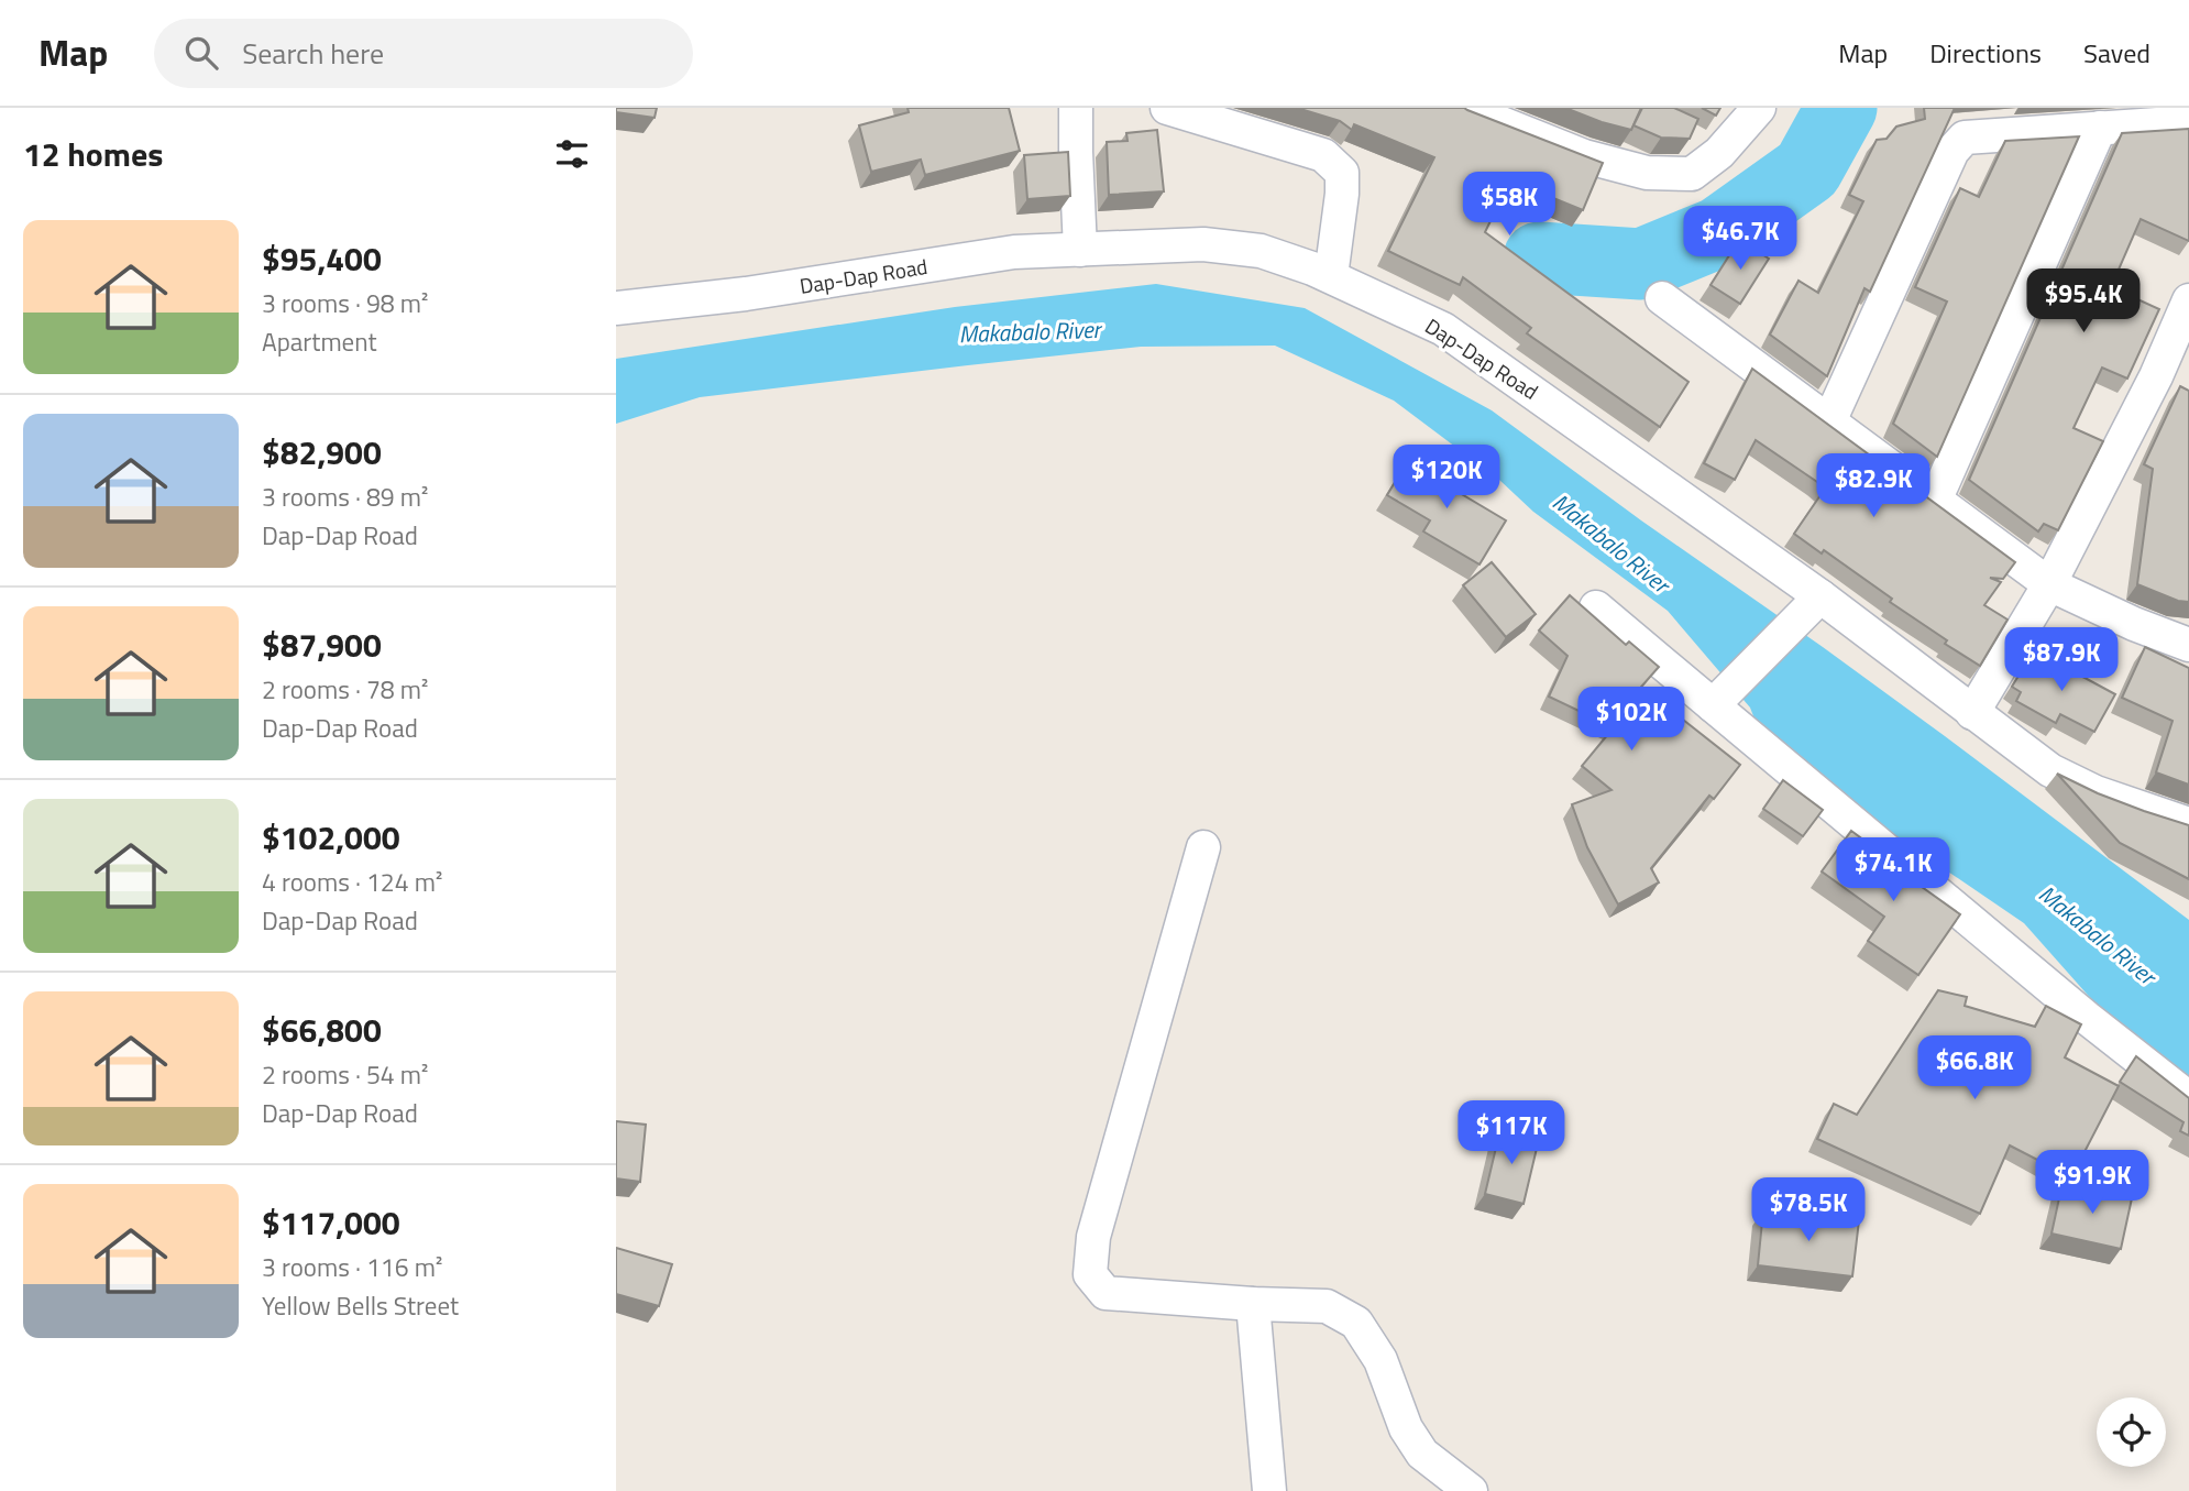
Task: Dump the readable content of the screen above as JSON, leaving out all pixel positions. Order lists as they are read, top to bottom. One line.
{"streets":{"street":["Dap-Dap Road"]},"water":["Makabalo River"],"page":{"header":"Map","search":"Search here","nav":["Map","Directions","Saved"],"heading":"12 homes","price":["$58K","$46.7K","$95.4K","$120K","$82.9K","$87.9K","$102K","$74.1K","$66.8K","$117K","$91.9K","$78.5K"],"list":[{"name":"$95,400","note":"3 rooms · 98 m² · Apartment"},{"name":"$82,900","note":"3 rooms · 89 m² · Dap-Dap Road"},{"name":"$87,900","note":"2 rooms · 78 m² · Dap-Dap Road"},{"name":"$102,000","note":"4 rooms · 124 m² · Dap-Dap Road"},{"name":"$66,800","note":"2 rooms · 54 m² · Dap-Dap Road"},{"name":"$117,000","note":"3 rooms · 116 m² · Yellow Bells Street"}]}}
